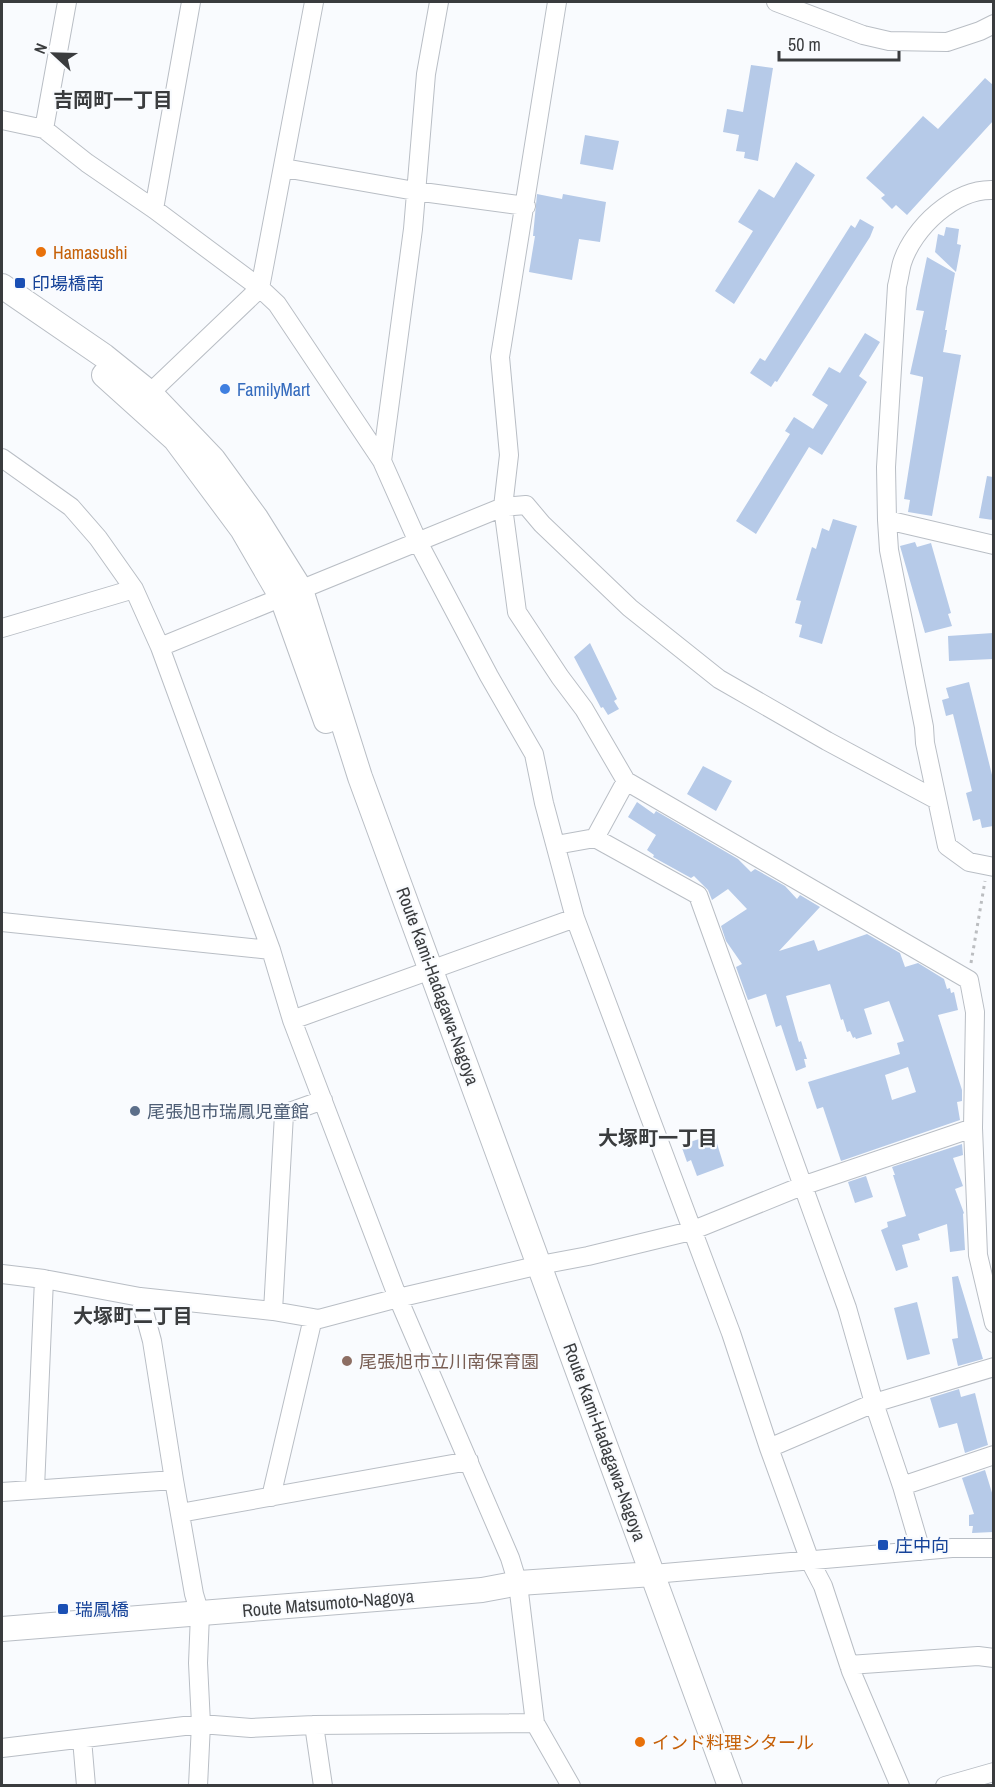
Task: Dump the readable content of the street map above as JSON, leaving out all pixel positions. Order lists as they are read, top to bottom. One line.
{"streets":{"main road":["Route Kami-Hadagawa-Nagoya","Route Matsumoto-Nagoya"]},"crossings":[["Route Kami-Hadagawa-Nagoya","Route Matsumoto-Nagoya"]],"districts":["吉岡町一丁目","大塚町一丁目","大塚町二丁目"],"places":{"other":["Hamasushi","FamilyMart","尾張旭市瑞鳳児童館","尾張旭市立川南保育園","インド料理シタール"],"transit":["印場橋南","庄中向","瑞鳳橋"]},"scale_bar":"50 m","north":"left"}
